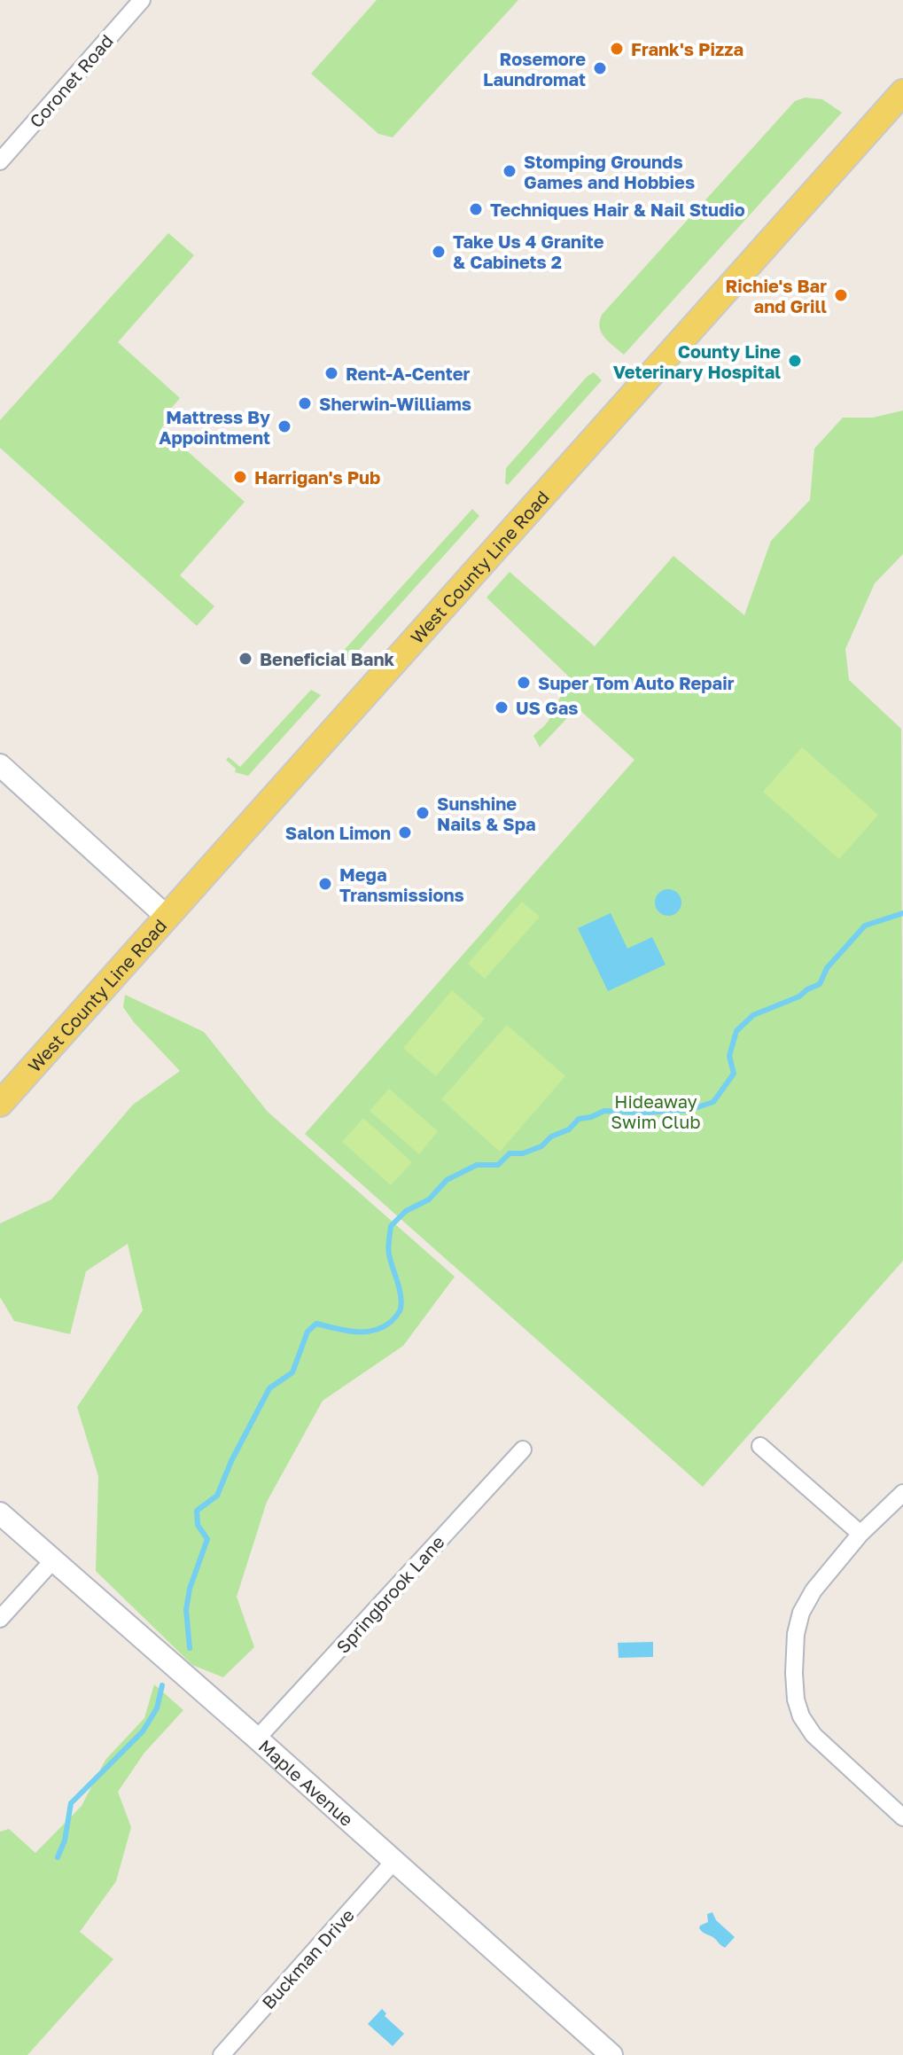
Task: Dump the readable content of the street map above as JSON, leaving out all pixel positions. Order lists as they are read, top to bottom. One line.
{"streets":{"main road":["West County Line Road"],"street":["Coronet Road","Springbrook Lane","Maple Avenue","Buckman Drive"]},"crossings":[["Springbrook Lane","Maple Avenue"],["Maple Avenue","Buckman Drive"]],"parks":["Hideaway Swim Club"],"places":["Frank's Pizza","Rosemore Laundromat","Stomping Grounds Games and Hobbies","Techniques Hair & Nail Studio","Take Us 4 Granite & Cabinets 2","Richie's Bar and Grill","County Line Veterinary Hospital","Rent-A-Center","Sherwin-Williams","Mattress By Appointment","Harrigan's Pub","Beneficial Bank","Super Tom Auto Repair","US Gas","Sunshine Nails & Spa","Salon Limon","Mega Transmissions"]}
